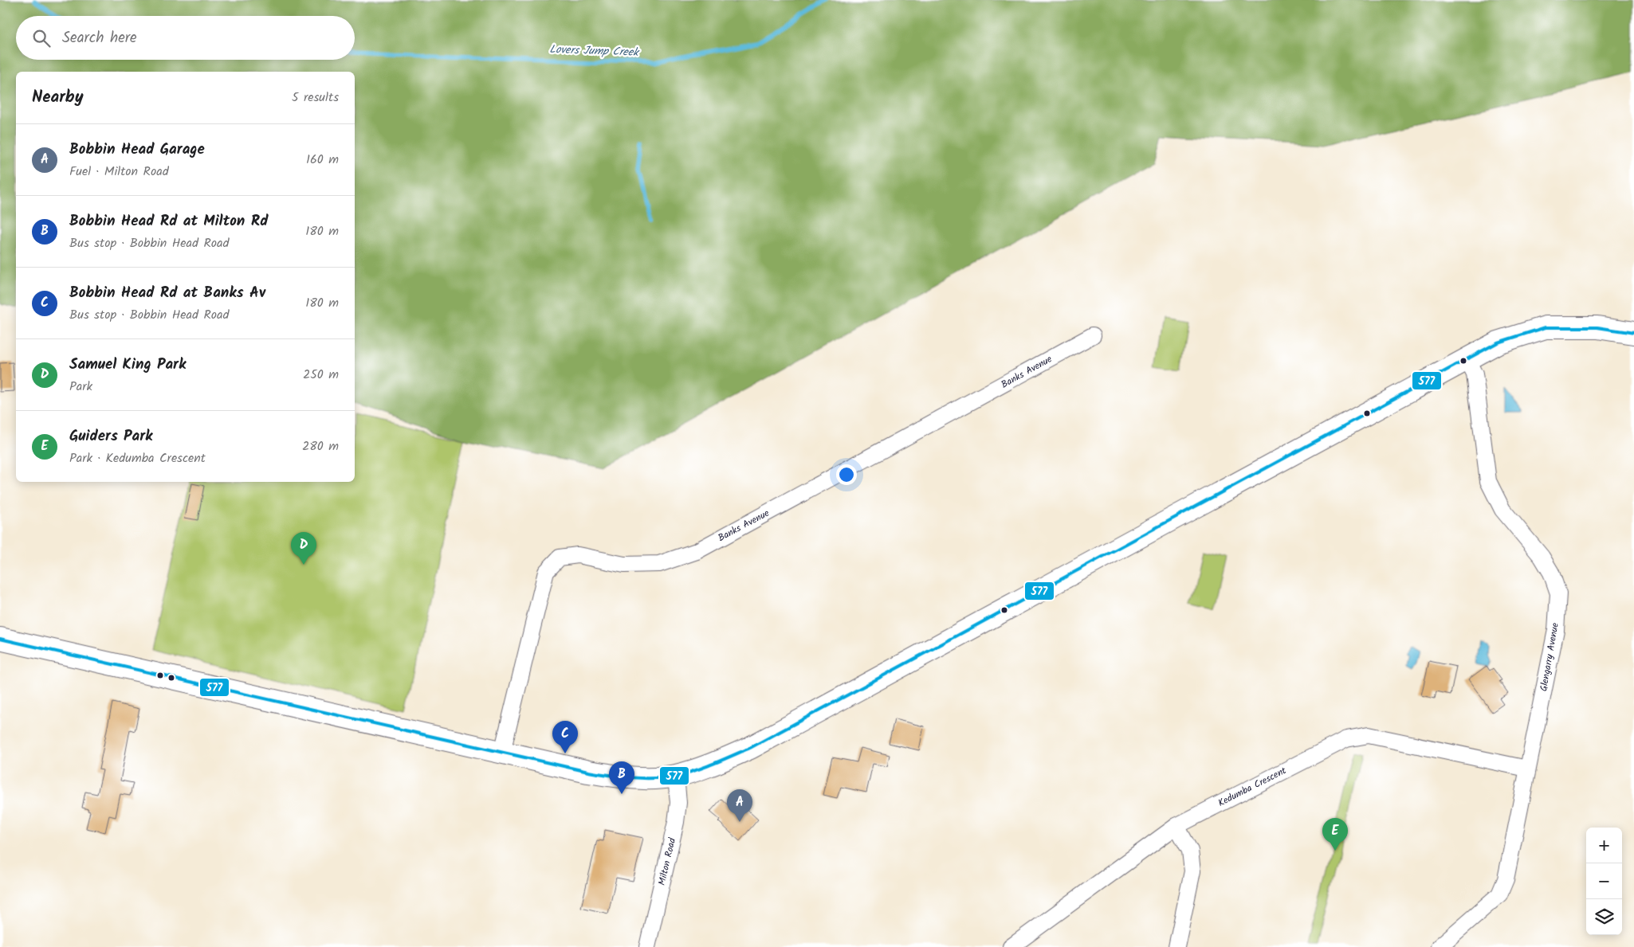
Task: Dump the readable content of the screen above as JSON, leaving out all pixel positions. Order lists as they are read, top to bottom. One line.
{"streets":{"street":["Banks Avenue","Glengarry Avenue","Kedumba Crescent","Milton Road"]},"crossings":[["Glengarry Avenue","Kedumba Crescent"]],"water":["Lovers Jump Creek"],"lines":["transit line 577"],"page":{"search":"Search here","heading":["Nearby","5 results"],"list":[{"mark":"A","name":"Bobbin Head Garage","note":"Fuel · Milton Road","value":"160 m"},{"mark":"B","name":"Bobbin Head Rd at Milton Rd","note":"Bus stop · Bobbin Head Road","value":"180 m"},{"mark":"C","name":"Bobbin Head Rd at Banks Av","note":"Bus stop · Bobbin Head Road","value":"180 m"},{"mark":"D","name":"Samuel King Park","note":"Park","value":"250 m"},{"mark":"E","name":"Guiders Park","note":"Park · Kedumba Crescent","value":"280 m"}],"pins":["D","C","B","A","E"],"map_buttons":["+","−"]}}
